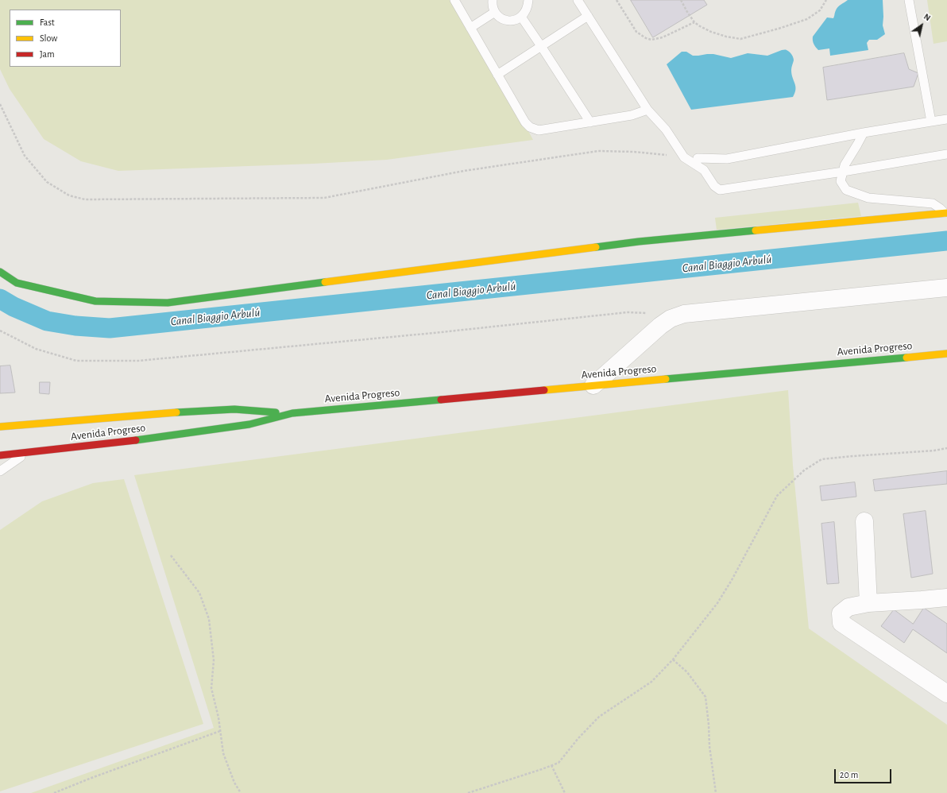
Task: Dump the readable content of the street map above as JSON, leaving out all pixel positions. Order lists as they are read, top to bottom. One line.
{"streets":{"main road":["Avenida Progreso"]},"water":["Canal Biaggio Arbulú"],"legend":["Fast","Slow","Jam"],"scale_bar":"20 m","north":"top right"}
